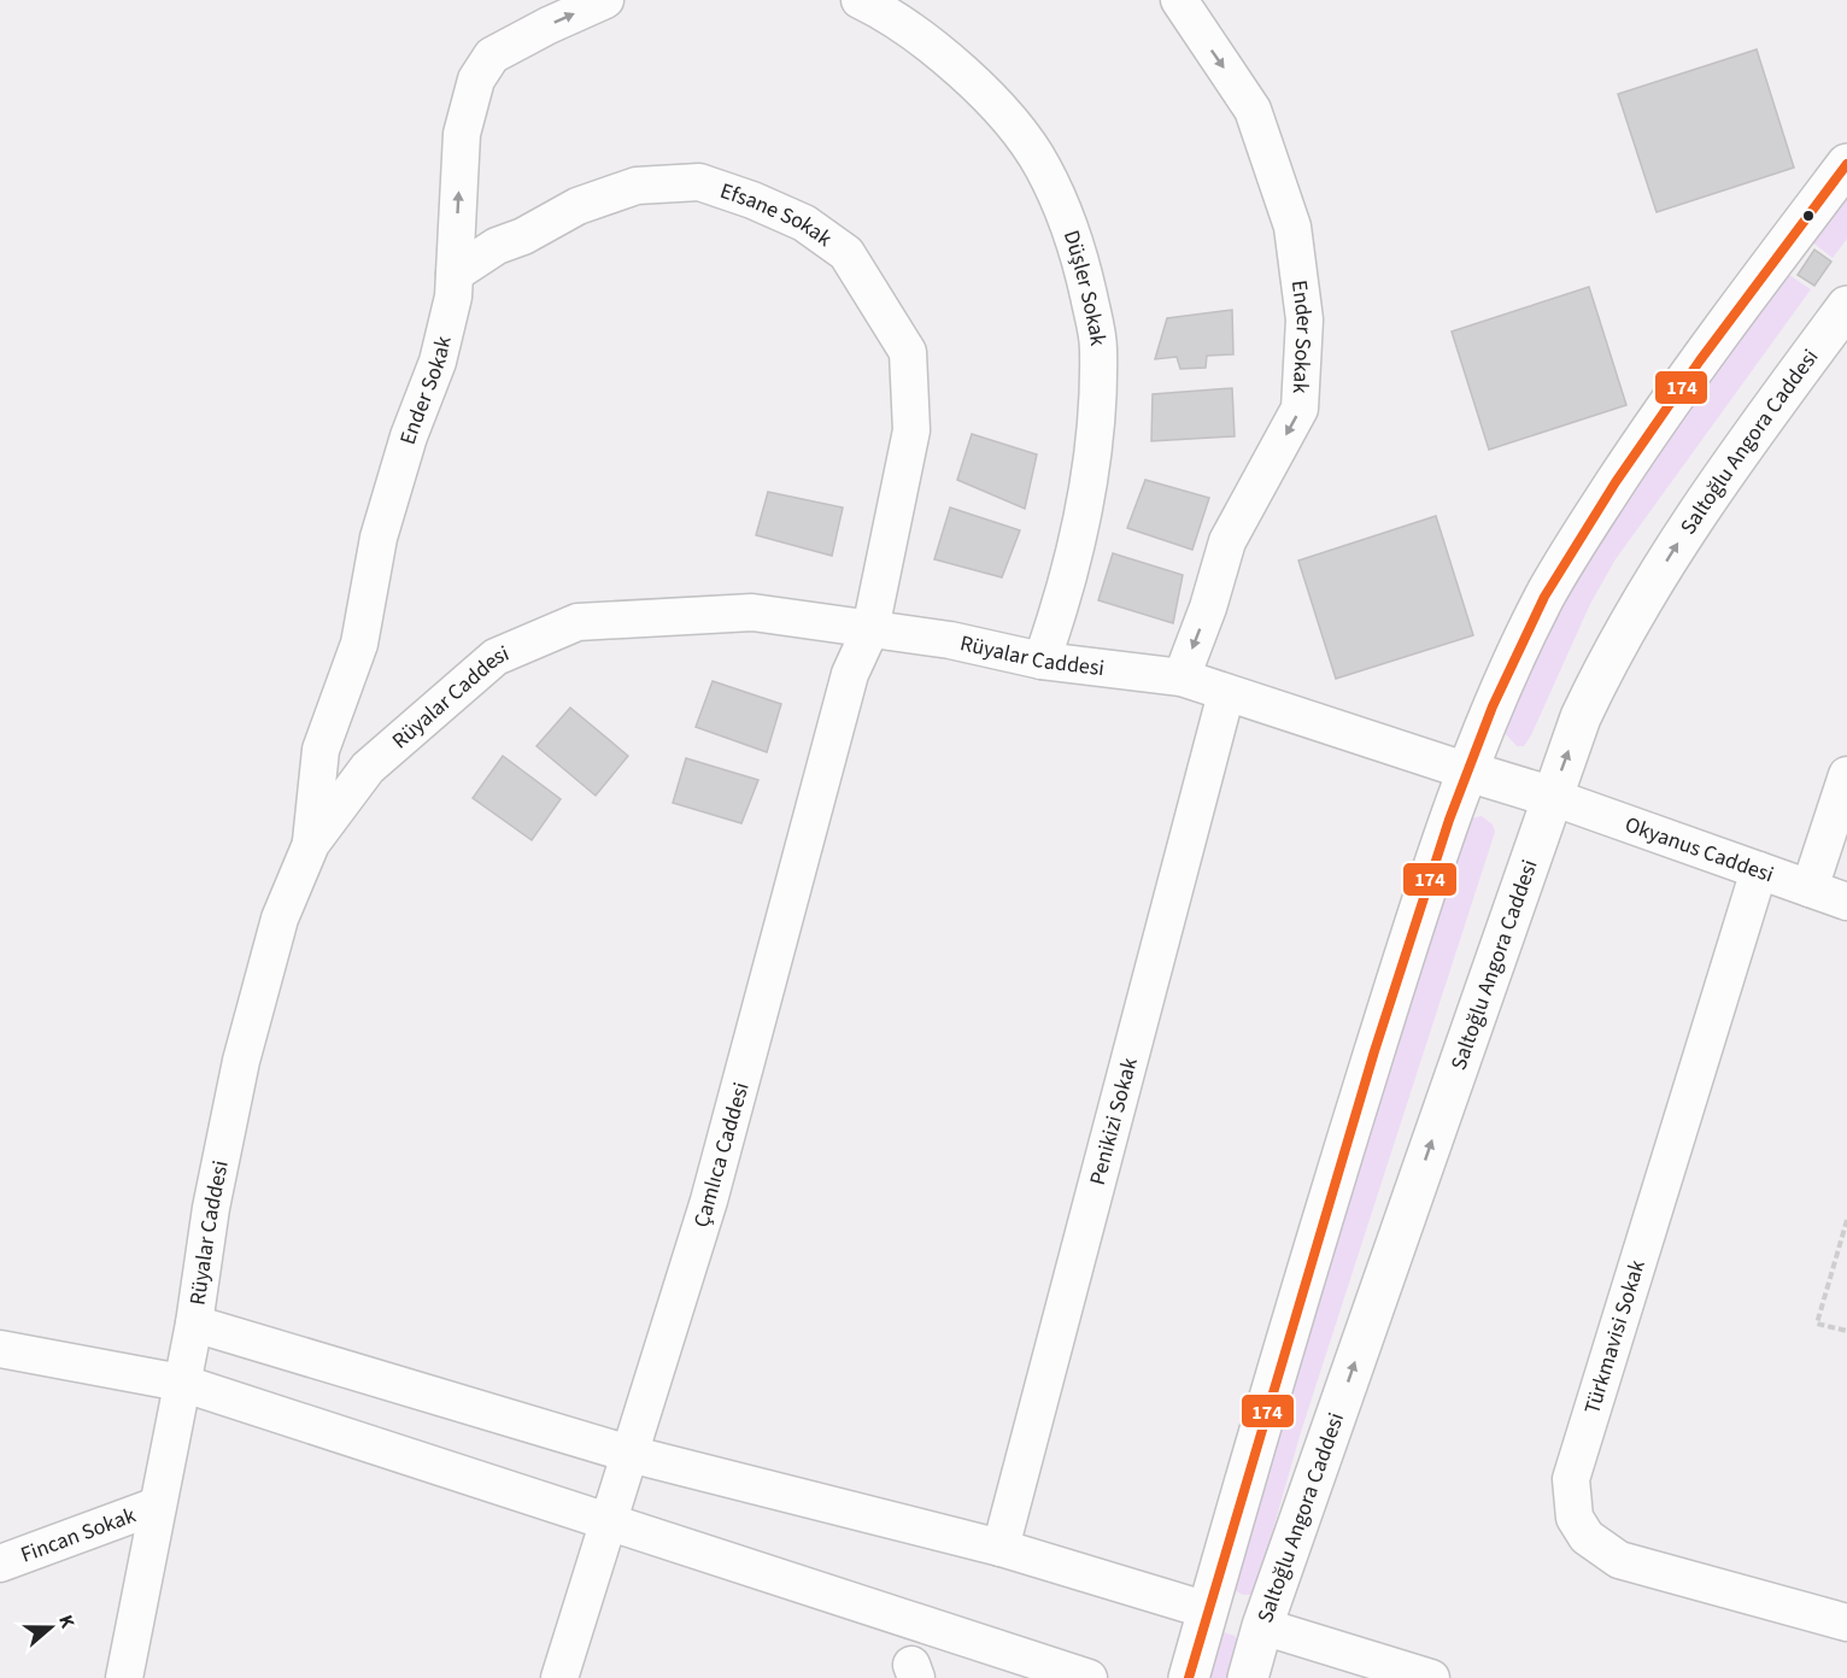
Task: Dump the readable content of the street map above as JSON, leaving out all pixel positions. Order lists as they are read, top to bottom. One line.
{"streets":{"street":["Efsane Sokak","Düşler Sokak","Ender Sokak","Saltoğlu Angora Caddesi","Rüyalar Caddesi","Okyanus Caddesi","Penikizi Sokak","Çamlıca Caddesi","Türkmavisi Sokak","Fincan Sokak"]},"crossings":[["Efsane Sokak","Ender Sokak"],["Efsane Sokak","Rüyalar Caddesi"],["Efsane Sokak","Çamlıca Caddesi"],["Düşler Sokak","Rüyalar Caddesi"],["Ender Sokak","Rüyalar Caddesi"],["Saltoğlu Angora Caddesi","Okyanus Caddesi"],["Rüyalar Caddesi","Penikizi Sokak"],["Rüyalar Caddesi","Çamlıca Caddesi"],["Rüyalar Caddesi","Fincan Sokak"],["Okyanus Caddesi","Türkmavisi Sokak"]],"lines":["transit line 174"],"north":"right"}
